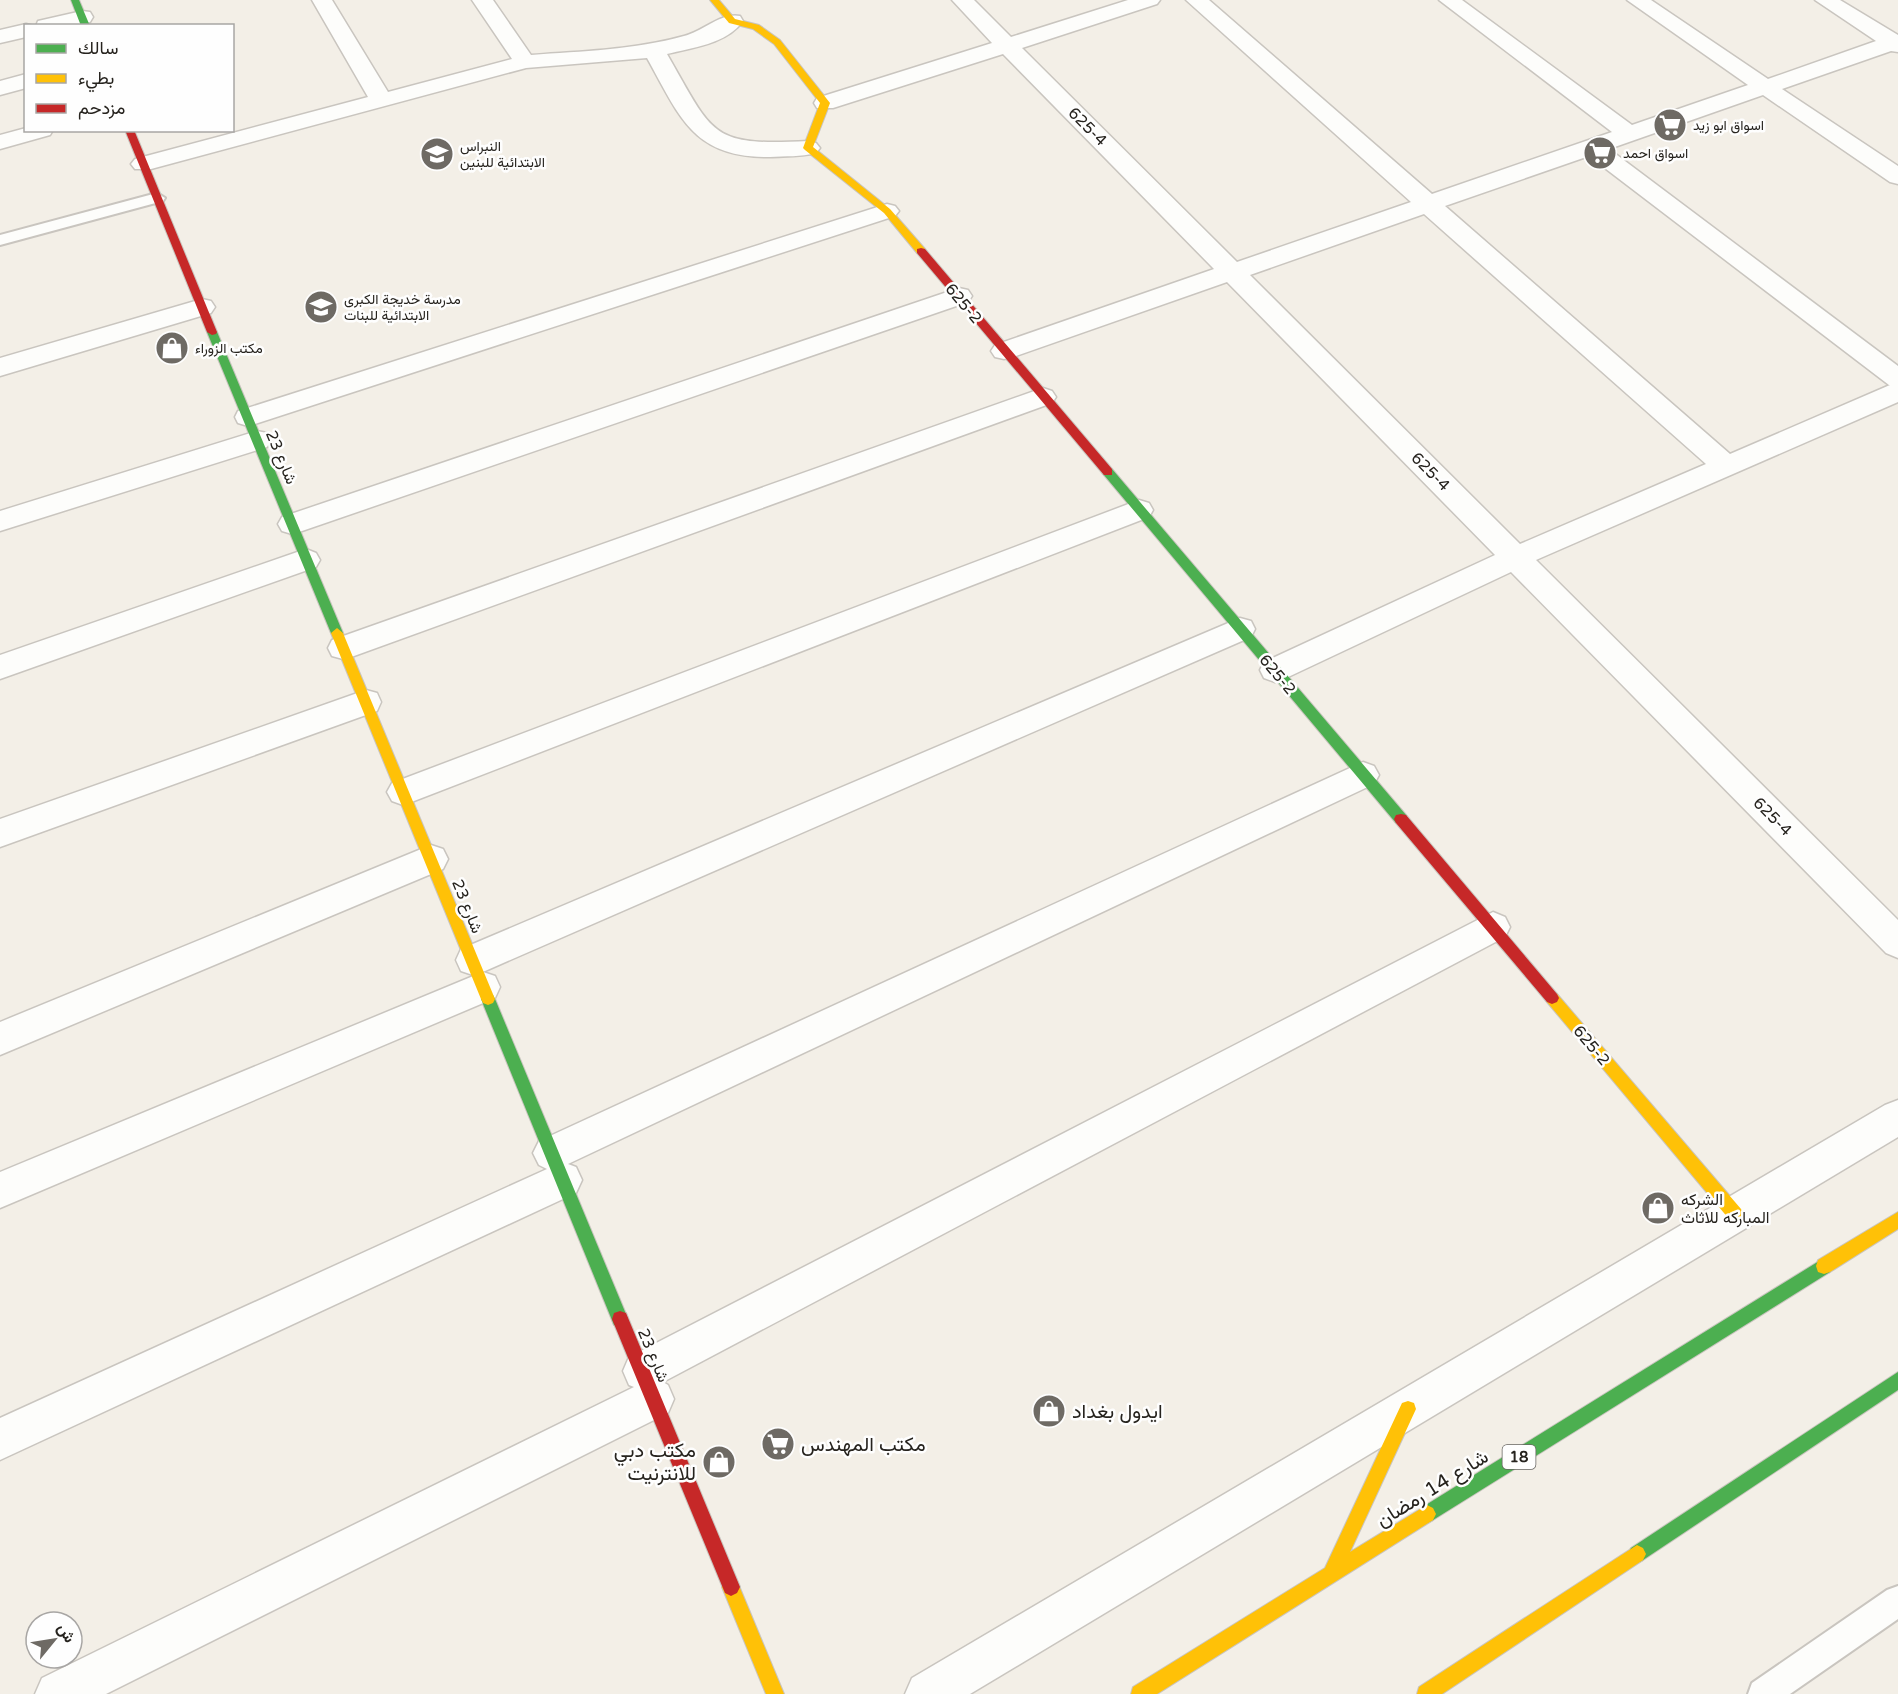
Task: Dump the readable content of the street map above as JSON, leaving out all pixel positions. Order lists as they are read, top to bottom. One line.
{"streets":{"street":["625-4","625-2","شارع 23","18","شارع 14 رمضان"]},"places":{"supermarket":["اسواق ابو زيد","اسواق احمد","مكتب المهندس"],"school or university":["النبراس الابتدائية للبنين","مدرسة خديجة الكبرى الابتدائية للبنات"],"shop":["مكتب الزوراء","الشركه المباركه للاثاث","ايدول بغداد","مكتب دبي للانترنيت"]},"legend":["سالك","بطيء","مزدحم"],"north":"top right"}
